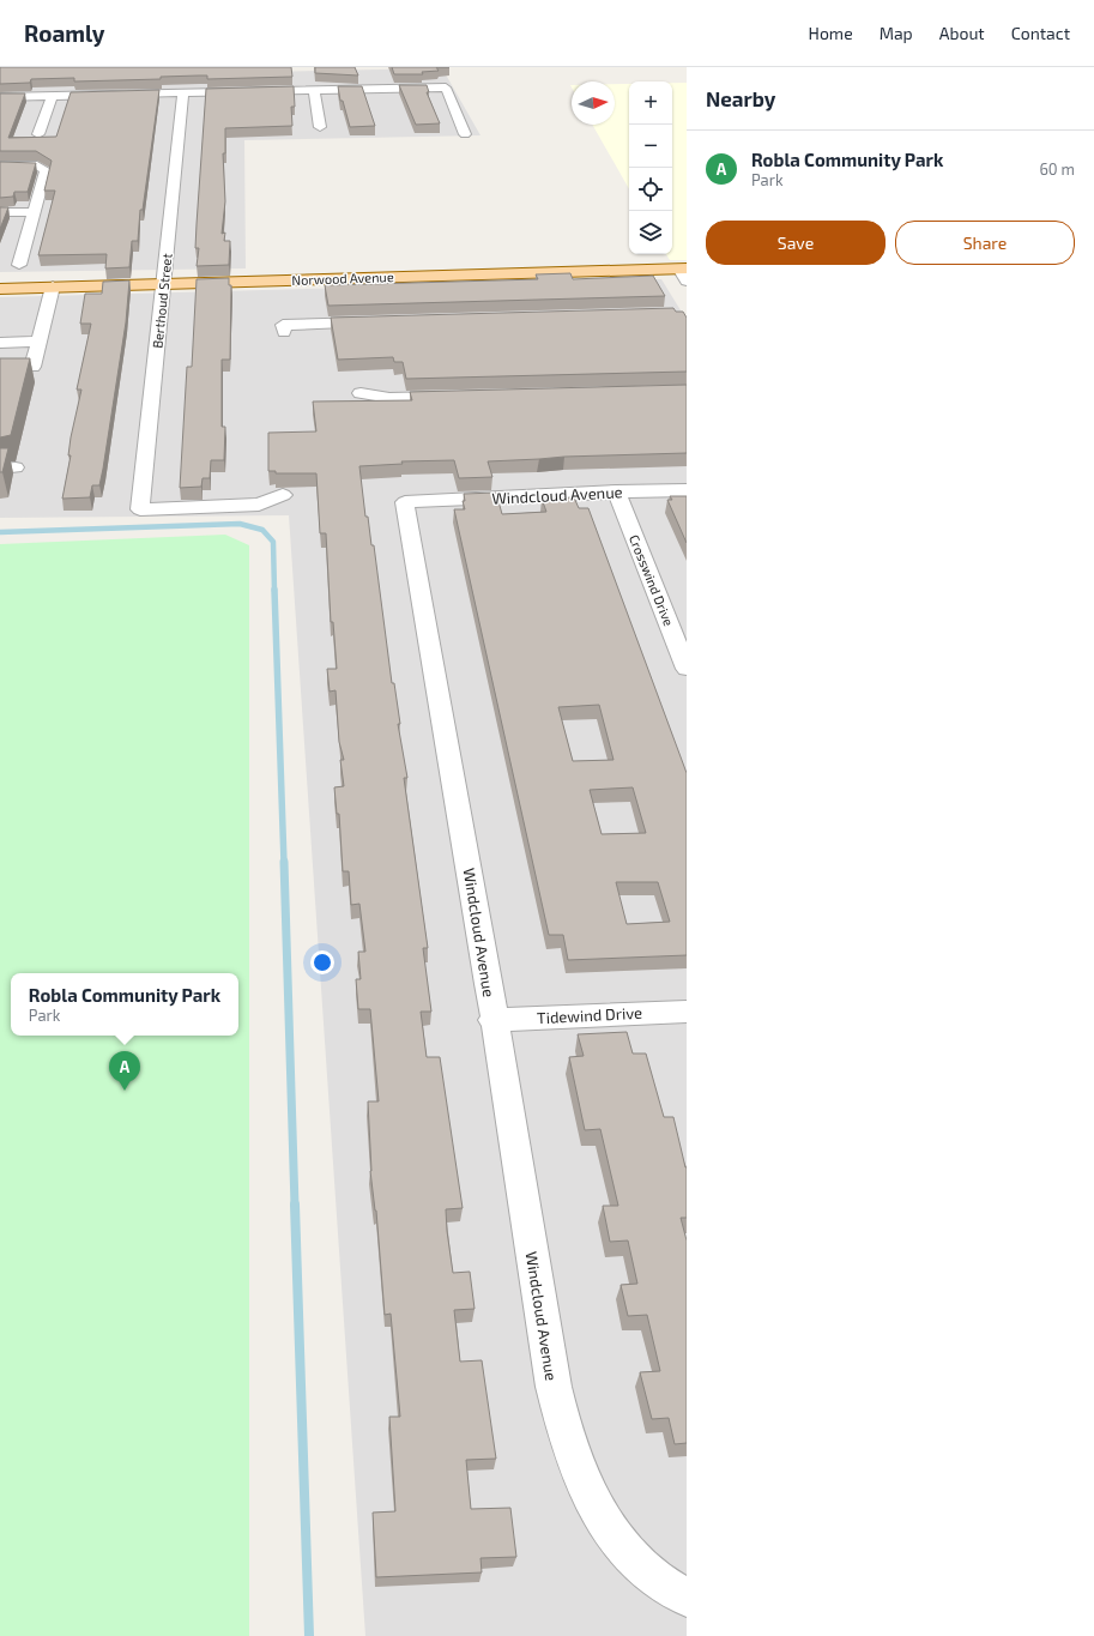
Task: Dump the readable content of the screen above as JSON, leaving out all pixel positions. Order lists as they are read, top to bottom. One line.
{"streets":{"main road":["Norwood Avenue"],"street":["Berthoud Street","Windcloud Avenue","Crosswind Drive","Tidewind Drive"]},"crossings":[["Norwood Avenue","Berthoud Street"],["Windcloud Avenue","Crosswind Drive"],["Windcloud Avenue","Tidewind Drive"]],"north":"right","page":{"header":"Roamly","nav":["Home","Map","About","Contact"],"heading":"Nearby","map_buttons":["+","−"],"list":[{"mark":"A","name":"Robla Community Park","note":"Park","value":"60 m"}],"buttons":["Save","Share"],"popup":["Robla Community Park","Park"],"pins":"A"}}
